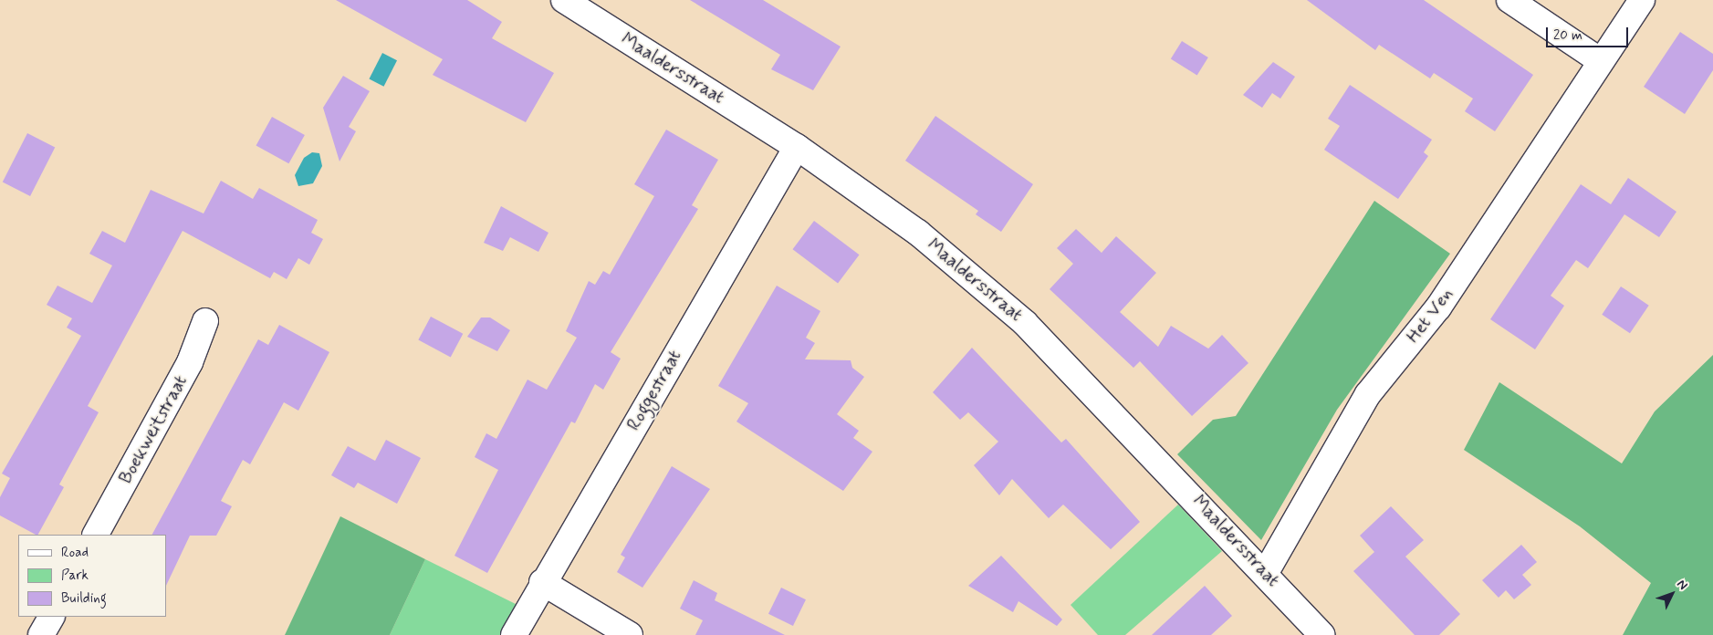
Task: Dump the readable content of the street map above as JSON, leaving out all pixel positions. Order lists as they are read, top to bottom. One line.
{"streets":{"street":["Maaldersstraat","Het Ven","Roggestraat","Boekweitstraat"]},"crossings":[["Maaldersstraat","Het Ven"],["Maaldersstraat","Roggestraat"]],"legend":["Road","Park","Building"],"scale_bar":"20 m","north":"top right"}
